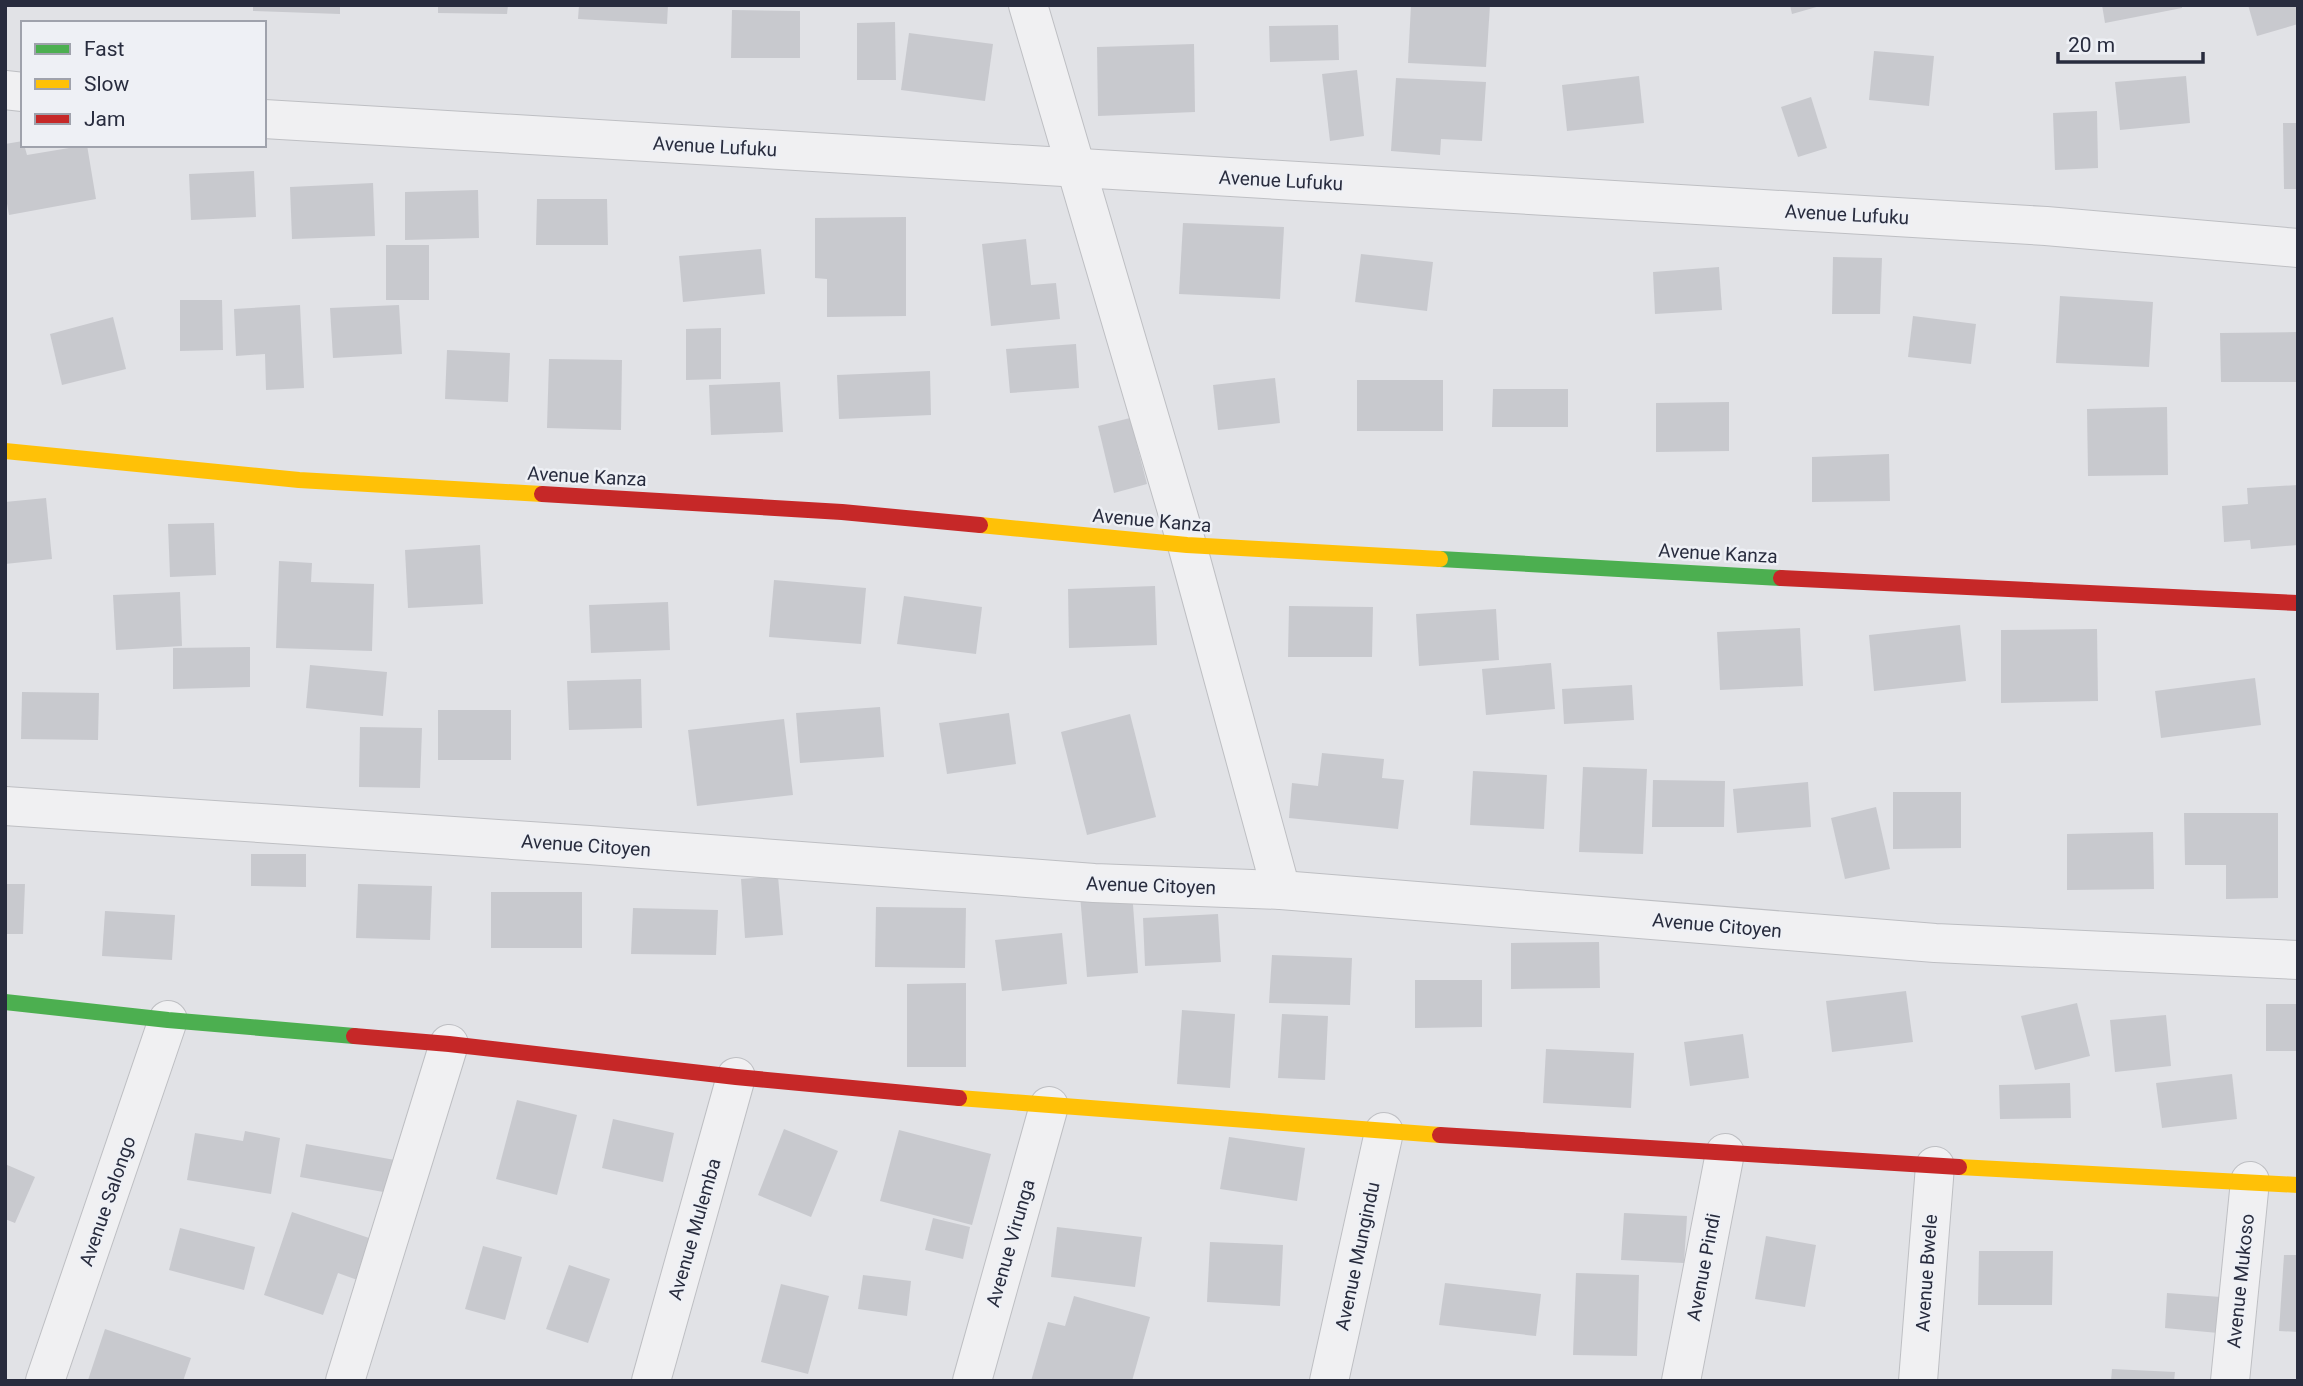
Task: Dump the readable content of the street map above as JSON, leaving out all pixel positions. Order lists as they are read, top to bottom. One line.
{"streets":{"street":["Avenue Lufuku","Avenue Kanza","Avenue Citoyen","Avenue Salongo","Avenue Mulemba","Avenue Virunga","Avenue Mungindu","Avenue Pindi","Avenue Bwele","Avenue Mukoso"]},"legend":["Fast","Slow","Jam"],"scale_bar":"20 m"}
